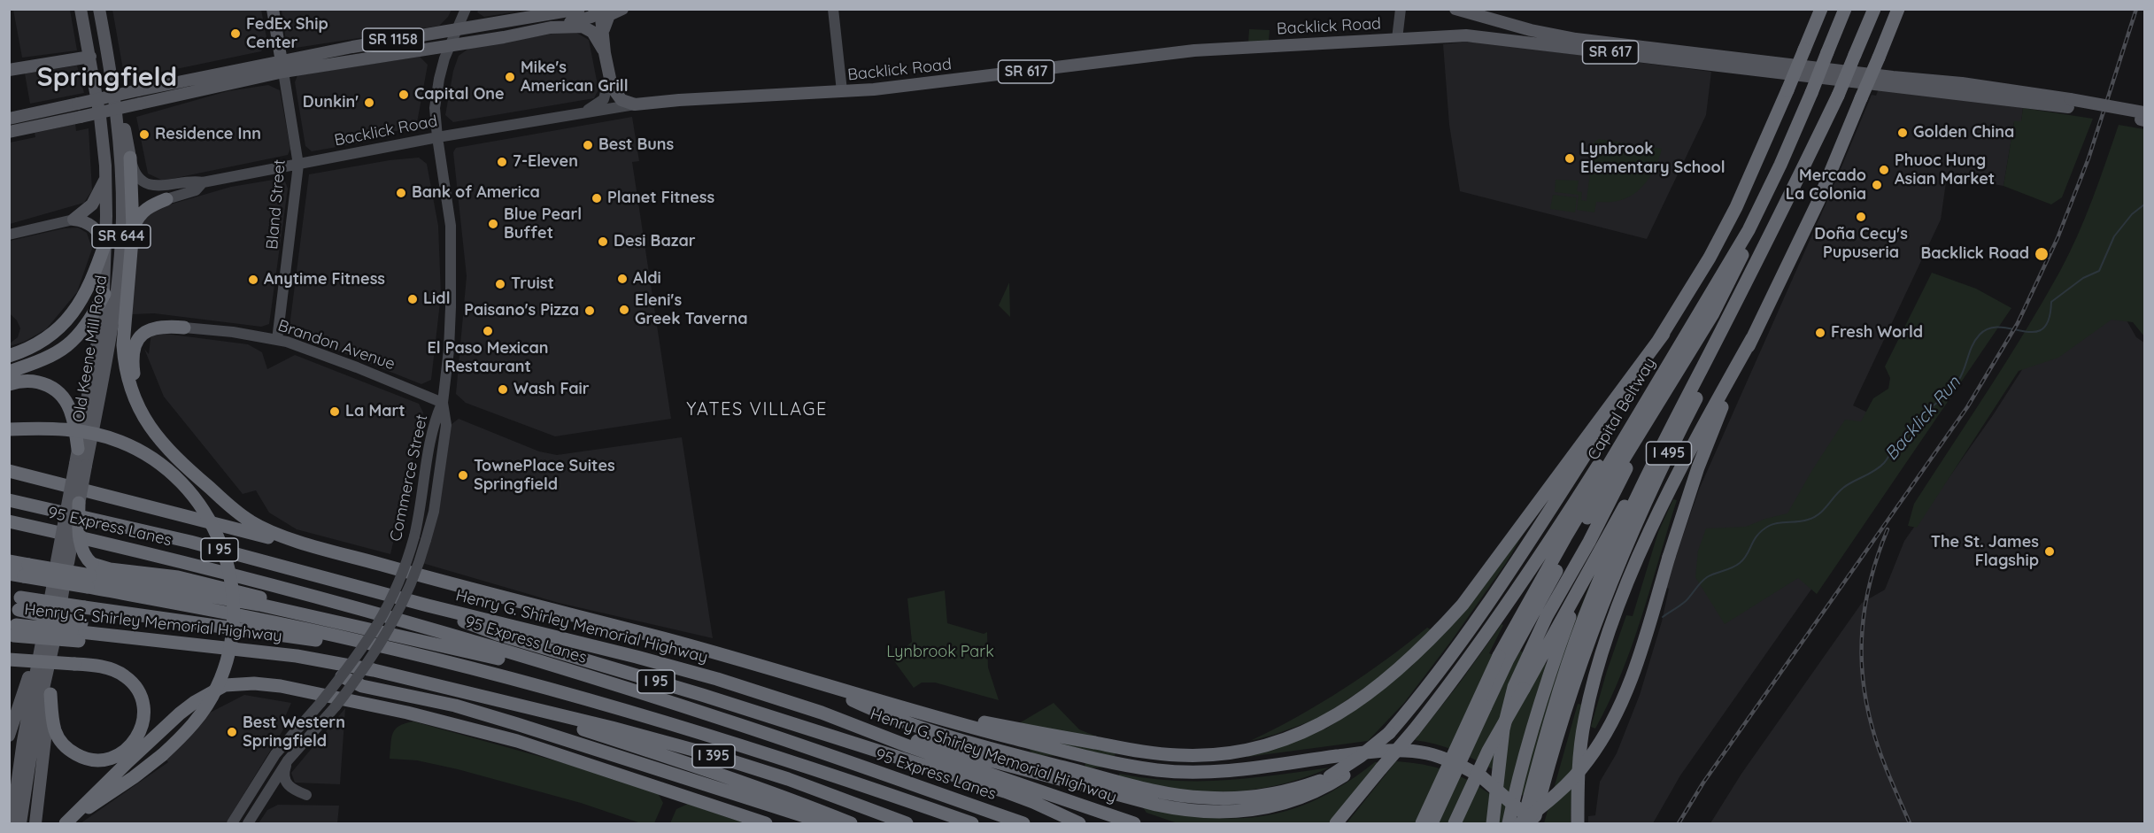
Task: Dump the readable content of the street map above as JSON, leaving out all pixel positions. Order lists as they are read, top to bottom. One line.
{"streets":{"highway":["Capital Beltway","I 495","95 Express Lanes","I 95","Henry G. Shirley Memorial Highway","I 395"],"main road":["Backlick Road","SR 1158","SR 617","Bland Street","SR 644","Brandon Avenue","Old Keene Mill Road","Commerce Street"]},"crossings":[["Backlick Road","Bland Street"],["Backlick Road","Commerce Street"],["SR 1158","Bland Street"],["SR 1158","Commerce Street"],["Bland Street","Brandon Avenue"],["SR 644","Old Keene Mill Road"],["Brandon Avenue","Commerce Street"],["I 95","Henry G. Shirley Memorial Highway"]],"districts":["Springfield","YATES VILLAGE"],"water":["Backlick Run"],"parks":["Lynbrook Park"],"places":["FedEx Ship Center","Mike's American Grill","Capital One","Dunkin'","Golden China","Residence Inn","Best Buns","Lynbrook Elementary School","7-Eleven","Phuoc Hung Asian Market","Mercado La Colonia","Bank of America","Planet Fitness","Doña Cecy's Pupuseria","Blue Pearl Buffet","Desi Bazar","Backlick Road","Aldi","Anytime Fitness","Truist","Lidl","Eleni's Greek Taverna","Paisano's Pizza","El Paso Mexican Restaurant","Fresh World","Wash Fair","La Mart","TownePlace Suites Springfield","The St. James Flagship","Best Western Springfield"]}
